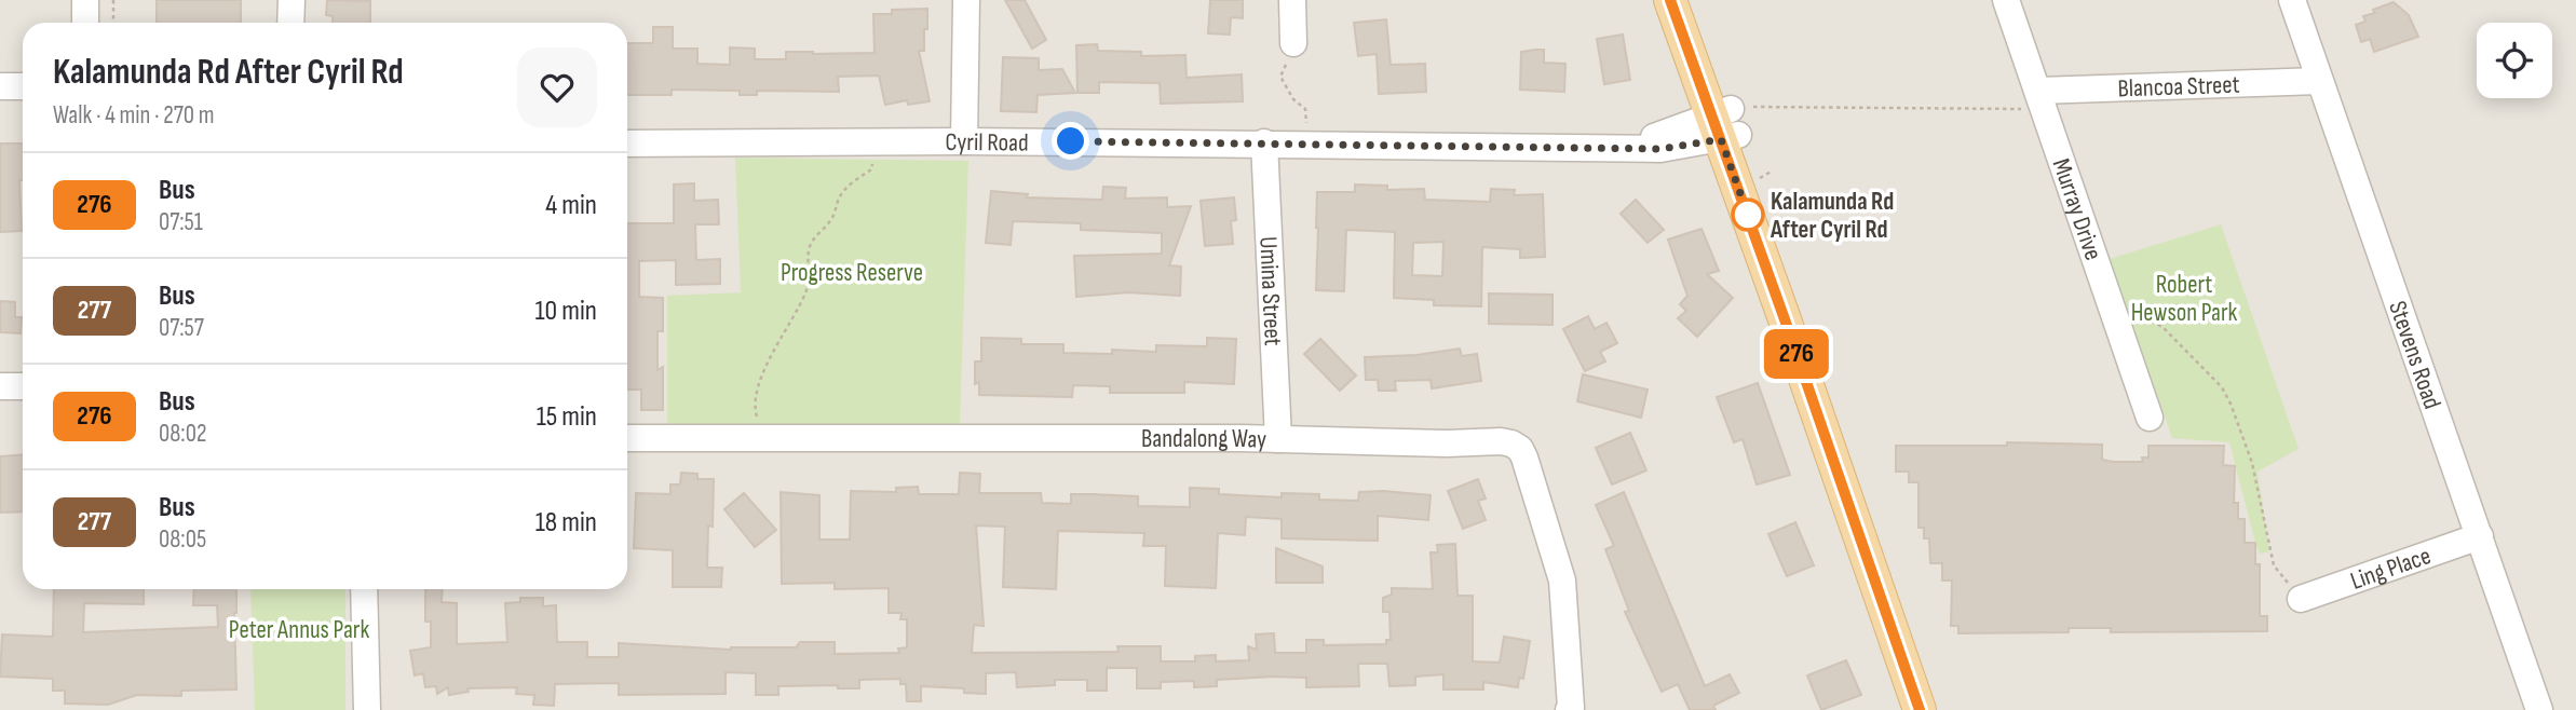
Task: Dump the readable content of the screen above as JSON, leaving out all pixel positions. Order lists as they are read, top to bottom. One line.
{"streets":{"street":["Blancoa Street","Cyril Road","Murray Drive","Umina Street","Stevens Road","Bandalong Way","Ling Place"]},"crossings":[["Blancoa Street","Murray Drive"],["Blancoa Street","Stevens Road"],["Cyril Road","Umina Street"],["Umina Street","Bandalong Way"],["Stevens Road","Ling Place"]],"parks":["Progress Reserve","Robert Hewson Park","Peter Annus Park"],"places":["Kalamunda Rd After Cyril Rd"],"lines":["bus line 276"],"page":{"on_map":"276","heading":["Kalamunda Rd After Cyril Rd","Walk · 4 min · 270 m"],"list":[{"mark":"276","name":"Bus","note":"07:51","value":"4 min"},{"mark":"277","name":"Bus","note":"07:57","value":"10 min"},{"mark":"276","name":"Bus","note":"08:02","value":"15 min"},{"mark":"277","name":"Bus","note":"08:05","value":"18 min"}]}}
